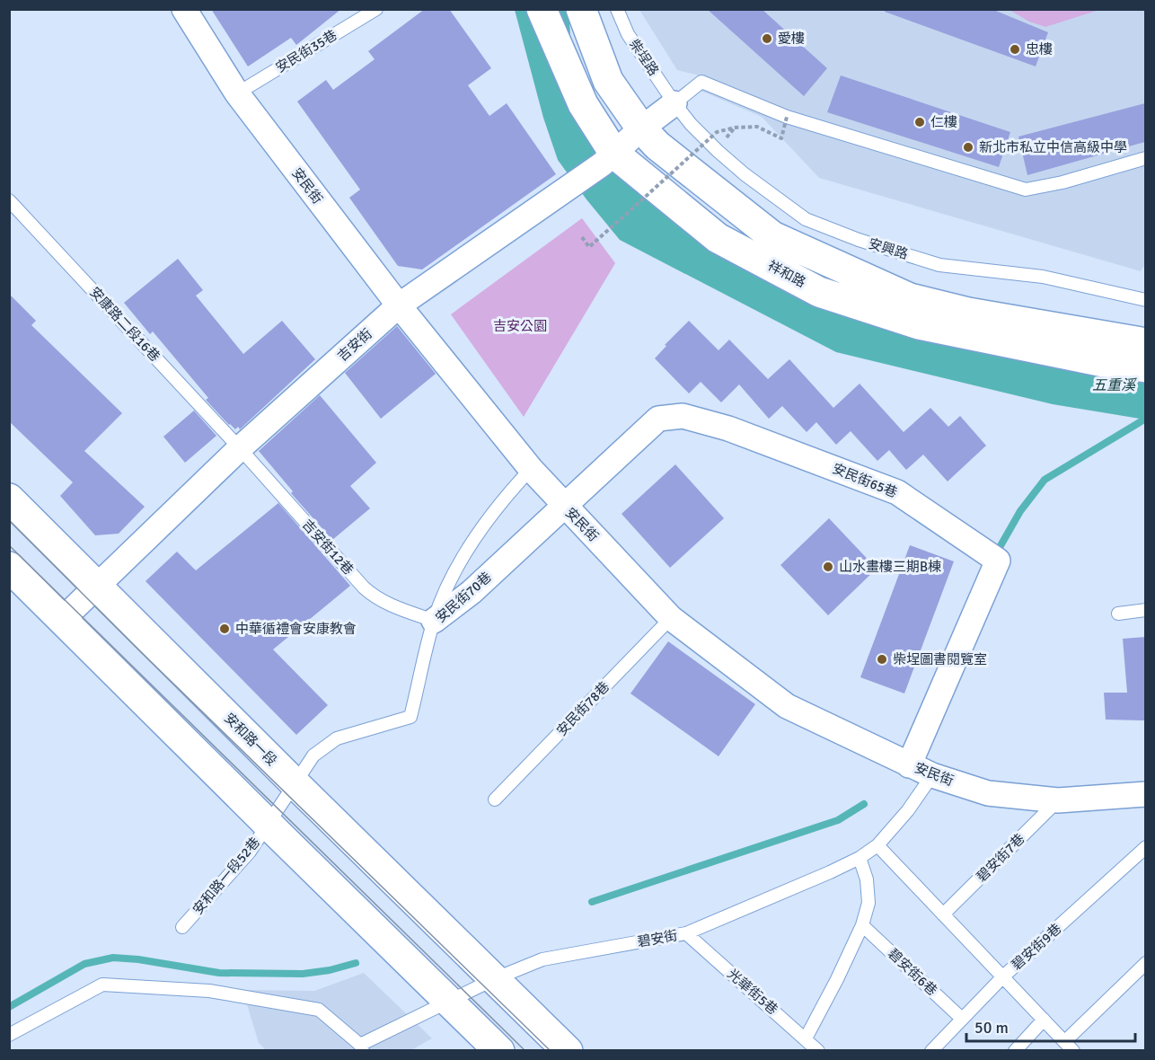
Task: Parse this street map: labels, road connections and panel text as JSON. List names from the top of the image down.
{
  "streets": {
    "main road": ["祥和路", "安和路一段"],
    "street": [
      "安民街",
      "吉安街",
      "安民街65巷",
      "安民街70巷"
    ],
    "lane": [
      "安民街35巷",
      "柴埕路",
      "安興路",
      "安康路二段16巷",
      "吉安街12巷",
      "安民街78巷",
      "碧安街7巷",
      "安和路一段52巷",
      "碧安街",
      "碧安街9巷",
      "碧安街6巷",
      "光華街5巷"
    ]
  },
  "crossings": [
    ["安民街35巷", "安民街"],
    ["柴埕路", "安興路"],
    ["柴埕路", "吉安街"],
    ["安民街", "吉安街"],
    ["安民街", "安民街65巷"],
    ["安民街", "安民街70巷"],
    ["安民街", "安民街78巷"],
    ["安民街", "碧安街7巷"],
    ["安民街", "碧安街"],
    ["安興路", "吉安街"],
    ["祥和路", "吉安街"],
    ["安康路二段16巷", "吉安街"],
    ["安康路二段16巷", "吉安街12巷"],
    ["吉安街", "吉安街12巷"],
    ["吉安街", "安和路一段"],
    ["安民街65巷", "安民街70巷"],
    ["吉安街12巷", "安民街70巷"],
    ["安民街70巷", "安和路一段"],
    ["安民街70巷", "安和路一段52巷"],
    ["安和路一段", "安和路一段52巷"],
    ["安和路一段", "碧安街"],
    ["碧安街", "光華街5巷"],
    ["碧安街9巷", "碧安街6巷"]
  ],
  "water": ["五重溪"],
  "parks": ["吉安公園"],
  "places": [
    "愛樓",
    "忠樓",
    "仁樓",
    "新北市私立中信高級中學",
    "山水畫樓三期B棟",
    "中華循禮會安康教會",
    "柴埕圖書閱覽室"
  ],
  "scale_bar": "50 m"
}
